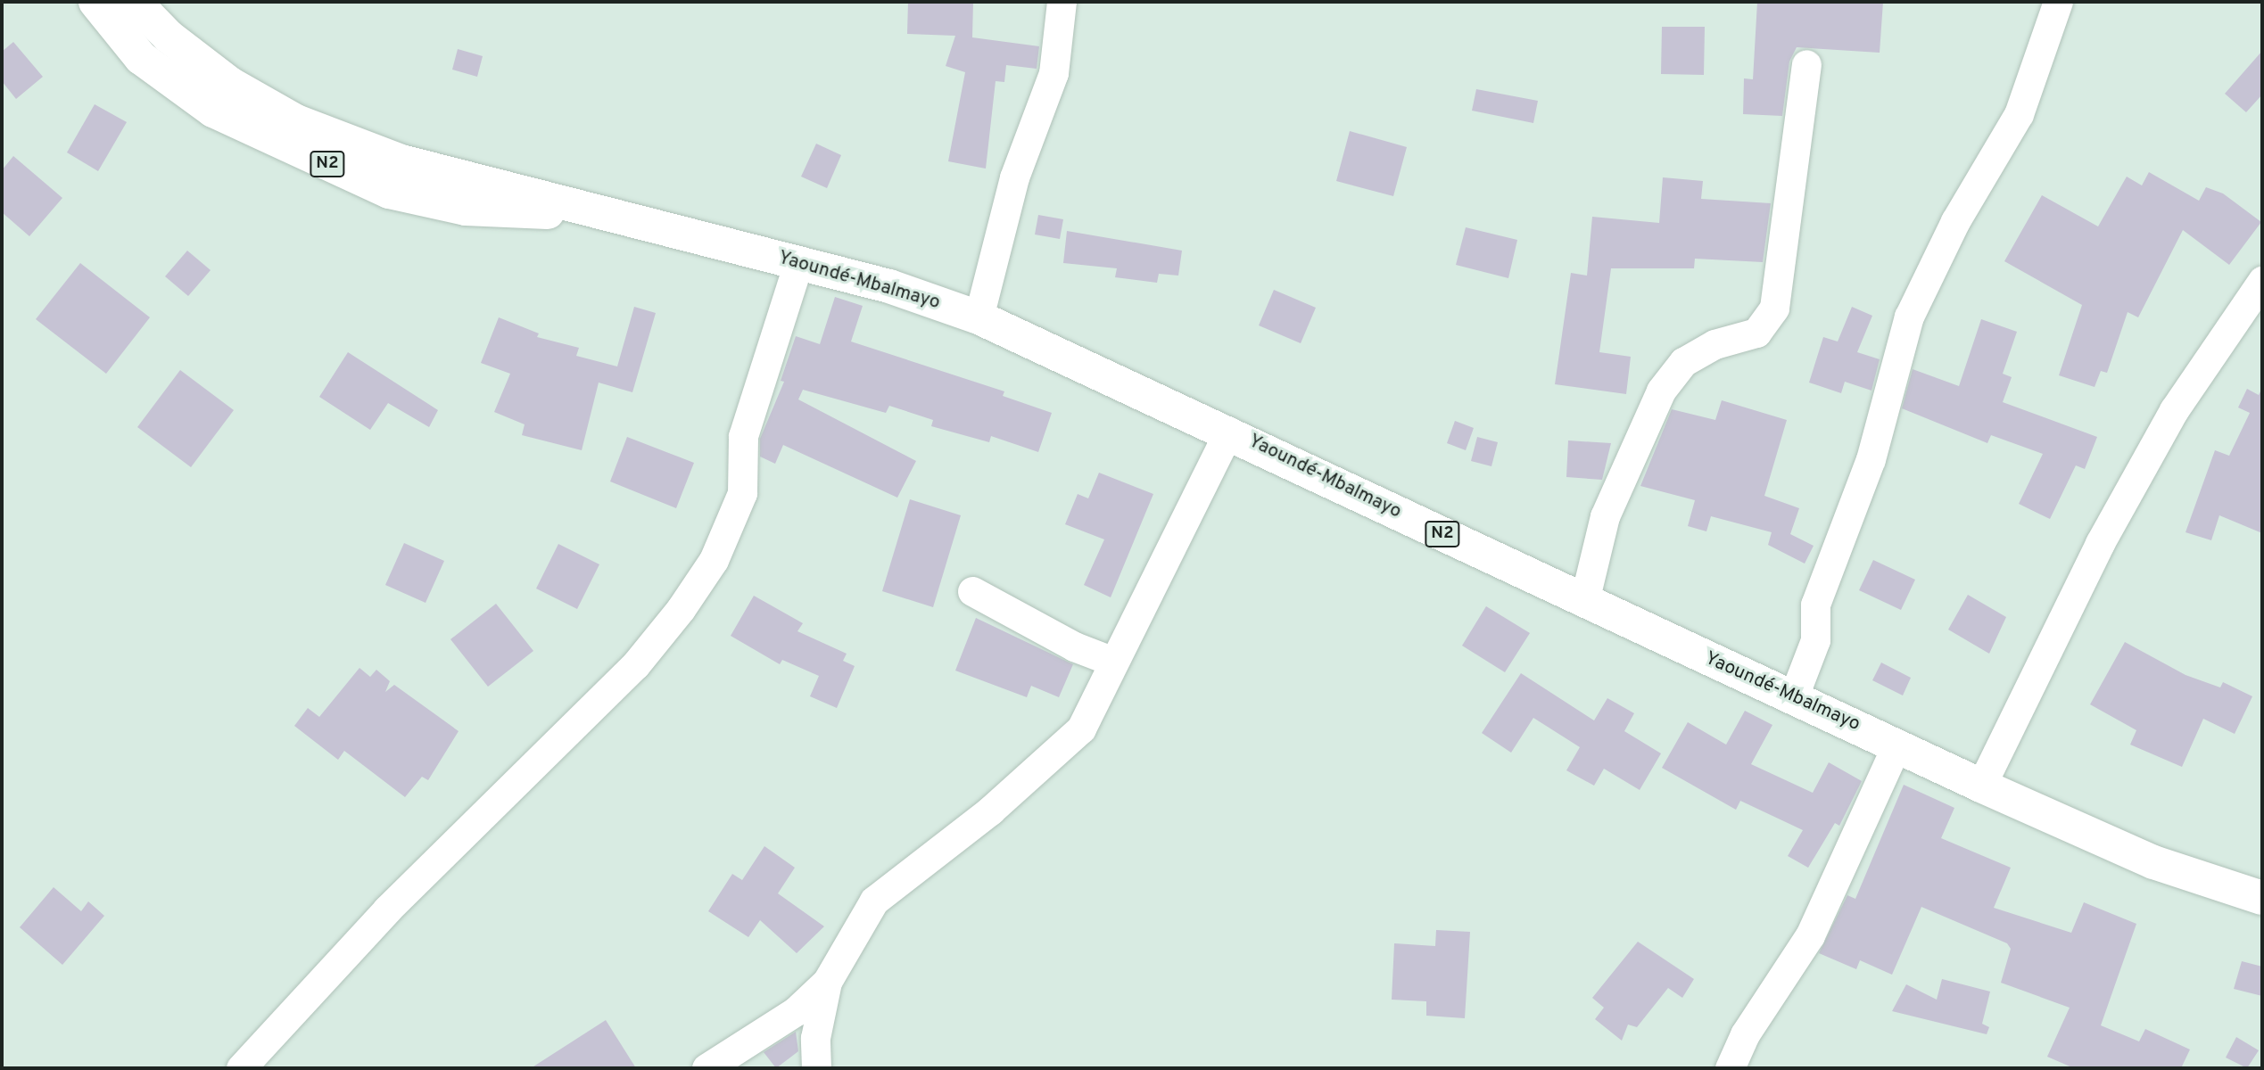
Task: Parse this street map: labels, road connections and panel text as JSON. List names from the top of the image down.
{
  "streets": {
    "highway": ["N2", "Yaoundé-Mbalmayo"]
  }
}
